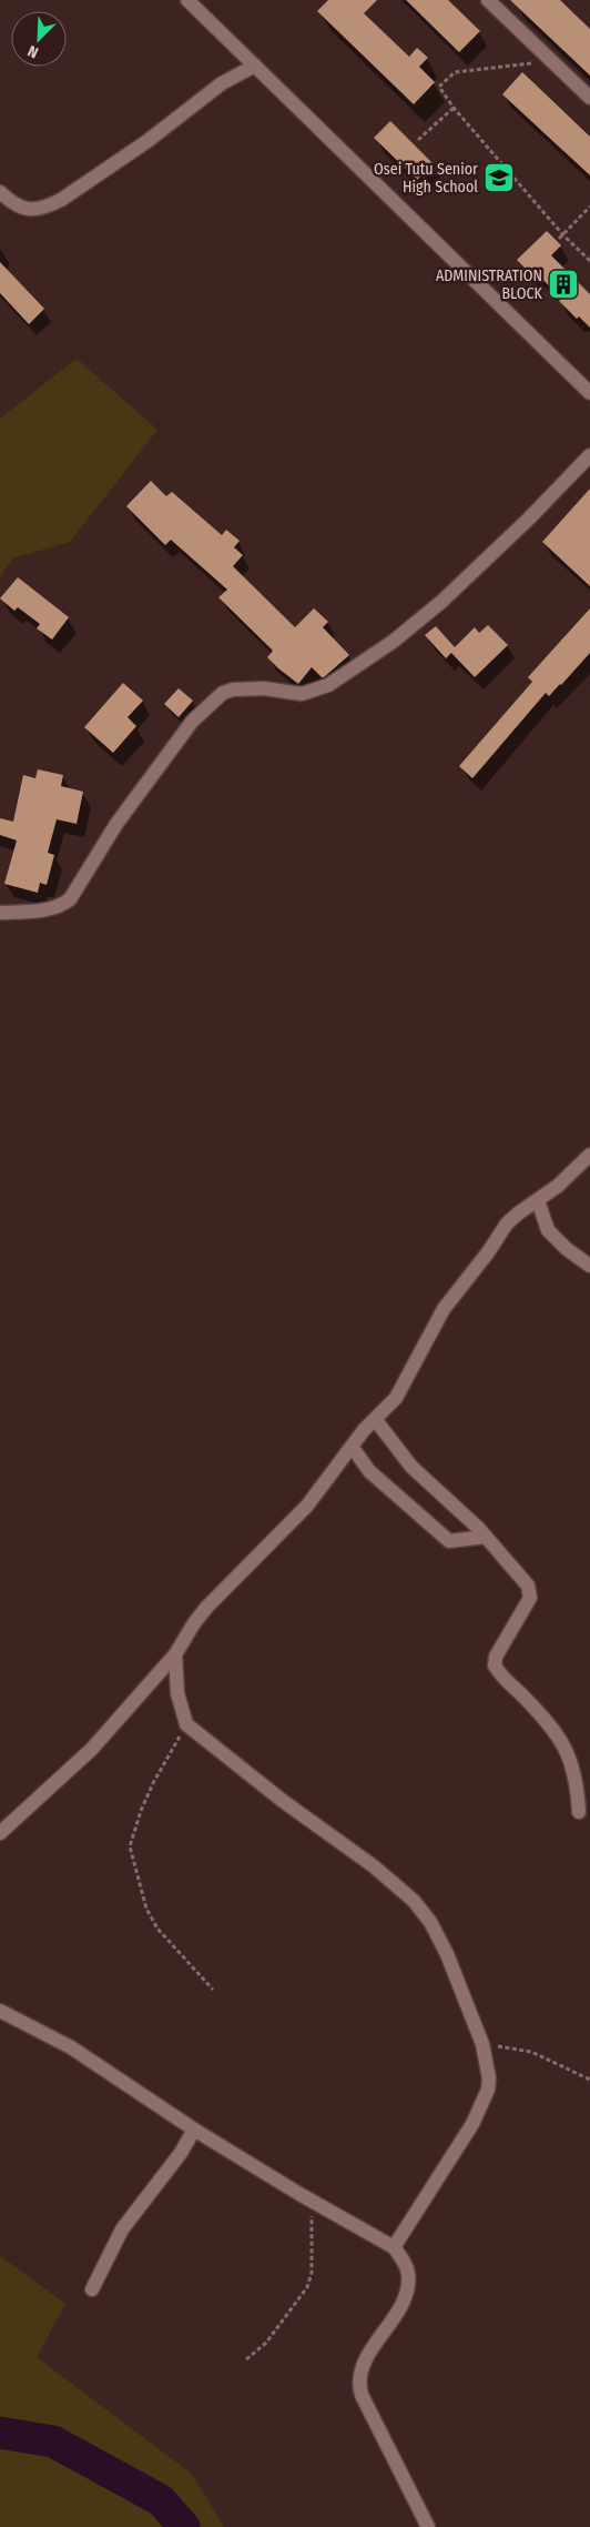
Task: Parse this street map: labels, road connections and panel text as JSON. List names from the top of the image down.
{
  "places": {
    "school or university": ["Osei Tutu Senior High School"],
    "building": ["ADMINISTRATION BLOCK"]
  },
  "north": "bottom left"
}
